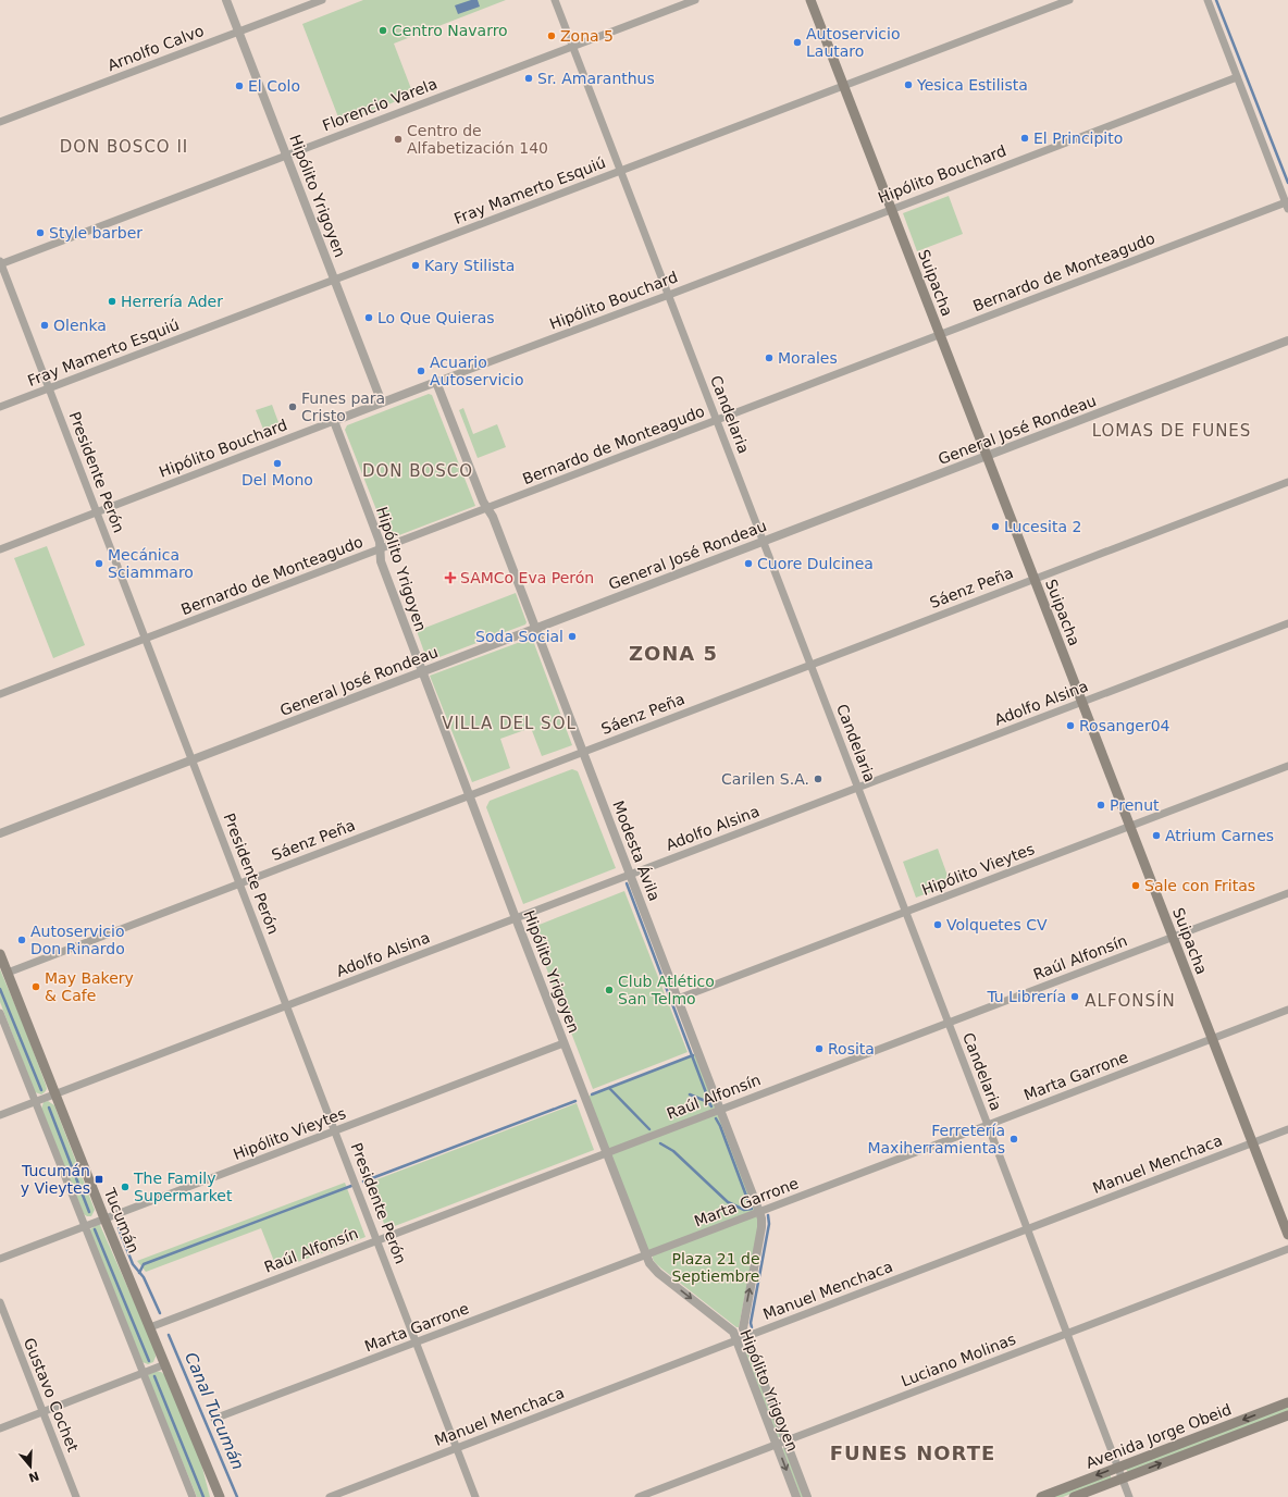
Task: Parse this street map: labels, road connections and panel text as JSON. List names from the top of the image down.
{
  "streets": {
    "main road": ["Suipacha", "Tucumán", "Avenida Jorge Obeid"],
    "street": [
      "Arnolfo Calvo",
      "Florencio Varela",
      "Hipólito Bouchard",
      "Fray Mamerto Esquiú",
      "Hipólito Yrigoyen",
      "Bernardo de Monteagudo",
      "Candelaria",
      "General José Rondeau",
      "Presidente Perón",
      "Sáenz Peña",
      "Adolfo Alsina",
      "Modesta Ávila",
      "Hipólito Vieytes",
      "Raúl Alfonsín",
      "Marta Garrone",
      "Manuel Menchaca",
      "Luciano Molinas",
      "Gustavo Cochet"
    ]
  },
  "crossings": [
    ["Arnolfo Calvo", "Hipólito Yrigoyen"],
    ["Florencio Varela", "Hipólito Yrigoyen"],
    ["Florencio Varela", "Candelaria"],
    ["Florencio Varela", "Presidente Perón"],
    ["Hipólito Bouchard", "Hipólito Yrigoyen"],
    ["Hipólito Bouchard", "Suipacha"],
    ["Hipólito Bouchard", "Candelaria"],
    ["Hipólito Bouchard", "Presidente Perón"],
    ["Hipólito Bouchard", "Modesta Ávila"],
    ["Fray Mamerto Esquiú", "Hipólito Yrigoyen"],
    ["Fray Mamerto Esquiú", "Suipacha"],
    ["Fray Mamerto Esquiú", "Candelaria"],
    ["Fray Mamerto Esquiú", "Presidente Perón"],
    ["Hipólito Yrigoyen", "Bernardo de Monteagudo"],
    ["Hipólito Yrigoyen", "General José Rondeau"],
    ["Hipólito Yrigoyen", "Sáenz Peña"],
    ["Hipólito Yrigoyen", "Adolfo Alsina"],
    ["Hipólito Yrigoyen", "Modesta Ávila"],
    ["Hipólito Yrigoyen", "Hipólito Vieytes"],
    ["Hipólito Yrigoyen", "Raúl Alfonsín"],
    ["Hipólito Yrigoyen", "Marta Garrone"],
    ["Hipólito Yrigoyen", "Manuel Menchaca"],
    ["Hipólito Yrigoyen", "Luciano Molinas"],
    ["Bernardo de Monteagudo", "Suipacha"],
    ["Bernardo de Monteagudo", "Candelaria"],
    ["Bernardo de Monteagudo", "Presidente Perón"],
    ["Bernardo de Monteagudo", "Modesta Ávila"],
    ["Suipacha", "General José Rondeau"],
    ["Suipacha", "Sáenz Peña"],
    ["Suipacha", "Adolfo Alsina"],
    ["Suipacha", "Hipólito Vieytes"],
    ["Suipacha", "Raúl Alfonsín"],
    ["Suipacha", "Marta Garrone"],
    ["Suipacha", "Manuel Menchaca"],
    ["Candelaria", "General José Rondeau"],
    ["Candelaria", "Sáenz Peña"],
    ["Candelaria", "Adolfo Alsina"],
    ["Candelaria", "Hipólito Vieytes"],
    ["Candelaria", "Raúl Alfonsín"],
    ["Candelaria", "Marta Garrone"],
    ["Candelaria", "Manuel Menchaca"],
    ["Candelaria", "Luciano Molinas"],
    ["Candelaria", "Avenida Jorge Obeid"],
    ["General José Rondeau", "Presidente Perón"],
    ["General José Rondeau", "Modesta Ávila"],
    ["Presidente Perón", "Sáenz Peña"],
    ["Presidente Perón", "Adolfo Alsina"],
    ["Presidente Perón", "Hipólito Vieytes"],
    ["Presidente Perón", "Raúl Alfonsín"],
    ["Presidente Perón", "Marta Garrone"],
    ["Presidente Perón", "Manuel Menchaca"],
    ["Sáenz Peña", "Modesta Ávila"],
    ["Sáenz Peña", "Tucumán"],
    ["Adolfo Alsina", "Modesta Ávila"],
    ["Adolfo Alsina", "Tucumán"],
    ["Modesta Ávila", "Hipólito Vieytes"],
    ["Modesta Ávila", "Raúl Alfonsín"],
    ["Modesta Ávila", "Marta Garrone"],
    ["Modesta Ávila", "Manuel Menchaca"],
    ["Hipólito Vieytes", "Tucumán"],
    ["Raúl Alfonsín", "Tucumán"]
  ],
  "districts": [
    "DON BOSCO II",
    "LOMAS DE FUNES",
    "DON BOSCO",
    "ZONA 5",
    "VILLA DEL SOL",
    "ALFONSÍN",
    "FUNES NORTE"
  ],
  "water": ["Canal Tucumán"],
  "parks": ["Plaza 21 de Septiembre"],
  "places": {
    "other": [
      "Centro Navarro",
      "Zona 5",
      "Autoservicio Lautaro",
      "Sr. Amaranthus",
      "Yesica Estilista",
      "El Colo",
      "El Principito",
      "Centro de Alfabetización 140",
      "Style barber",
      "Kary Stilista",
      "Herrería Ader",
      "Lo Que Quieras",
      "Olenka",
      "Morales",
      "Acuario Autoservicio",
      "Funes para Cristo",
      "Del Mono",
      "Lucesita 2",
      "Mecánica Sciammaro",
      "Cuore Dulcinea",
      "Soda Social",
      "Rosanger04",
      "Carilen S.A.",
      "Prenut",
      "Atrium Carnes",
      "Sale con Fritas",
      "Volquetes CV",
      "Autoservicio Don Rinardo",
      "May Bakery & Cafe",
      "Club Atlético San Telmo",
      "Tu Librería",
      "Rosita",
      "Ferretería Maxiherramientas",
      "The Family Supermarket"
    ],
    "health": ["SAMCo Eva Perón"],
    "transit": ["Tucumán y Vieytes"]
  },
  "north": "bottom"
}
